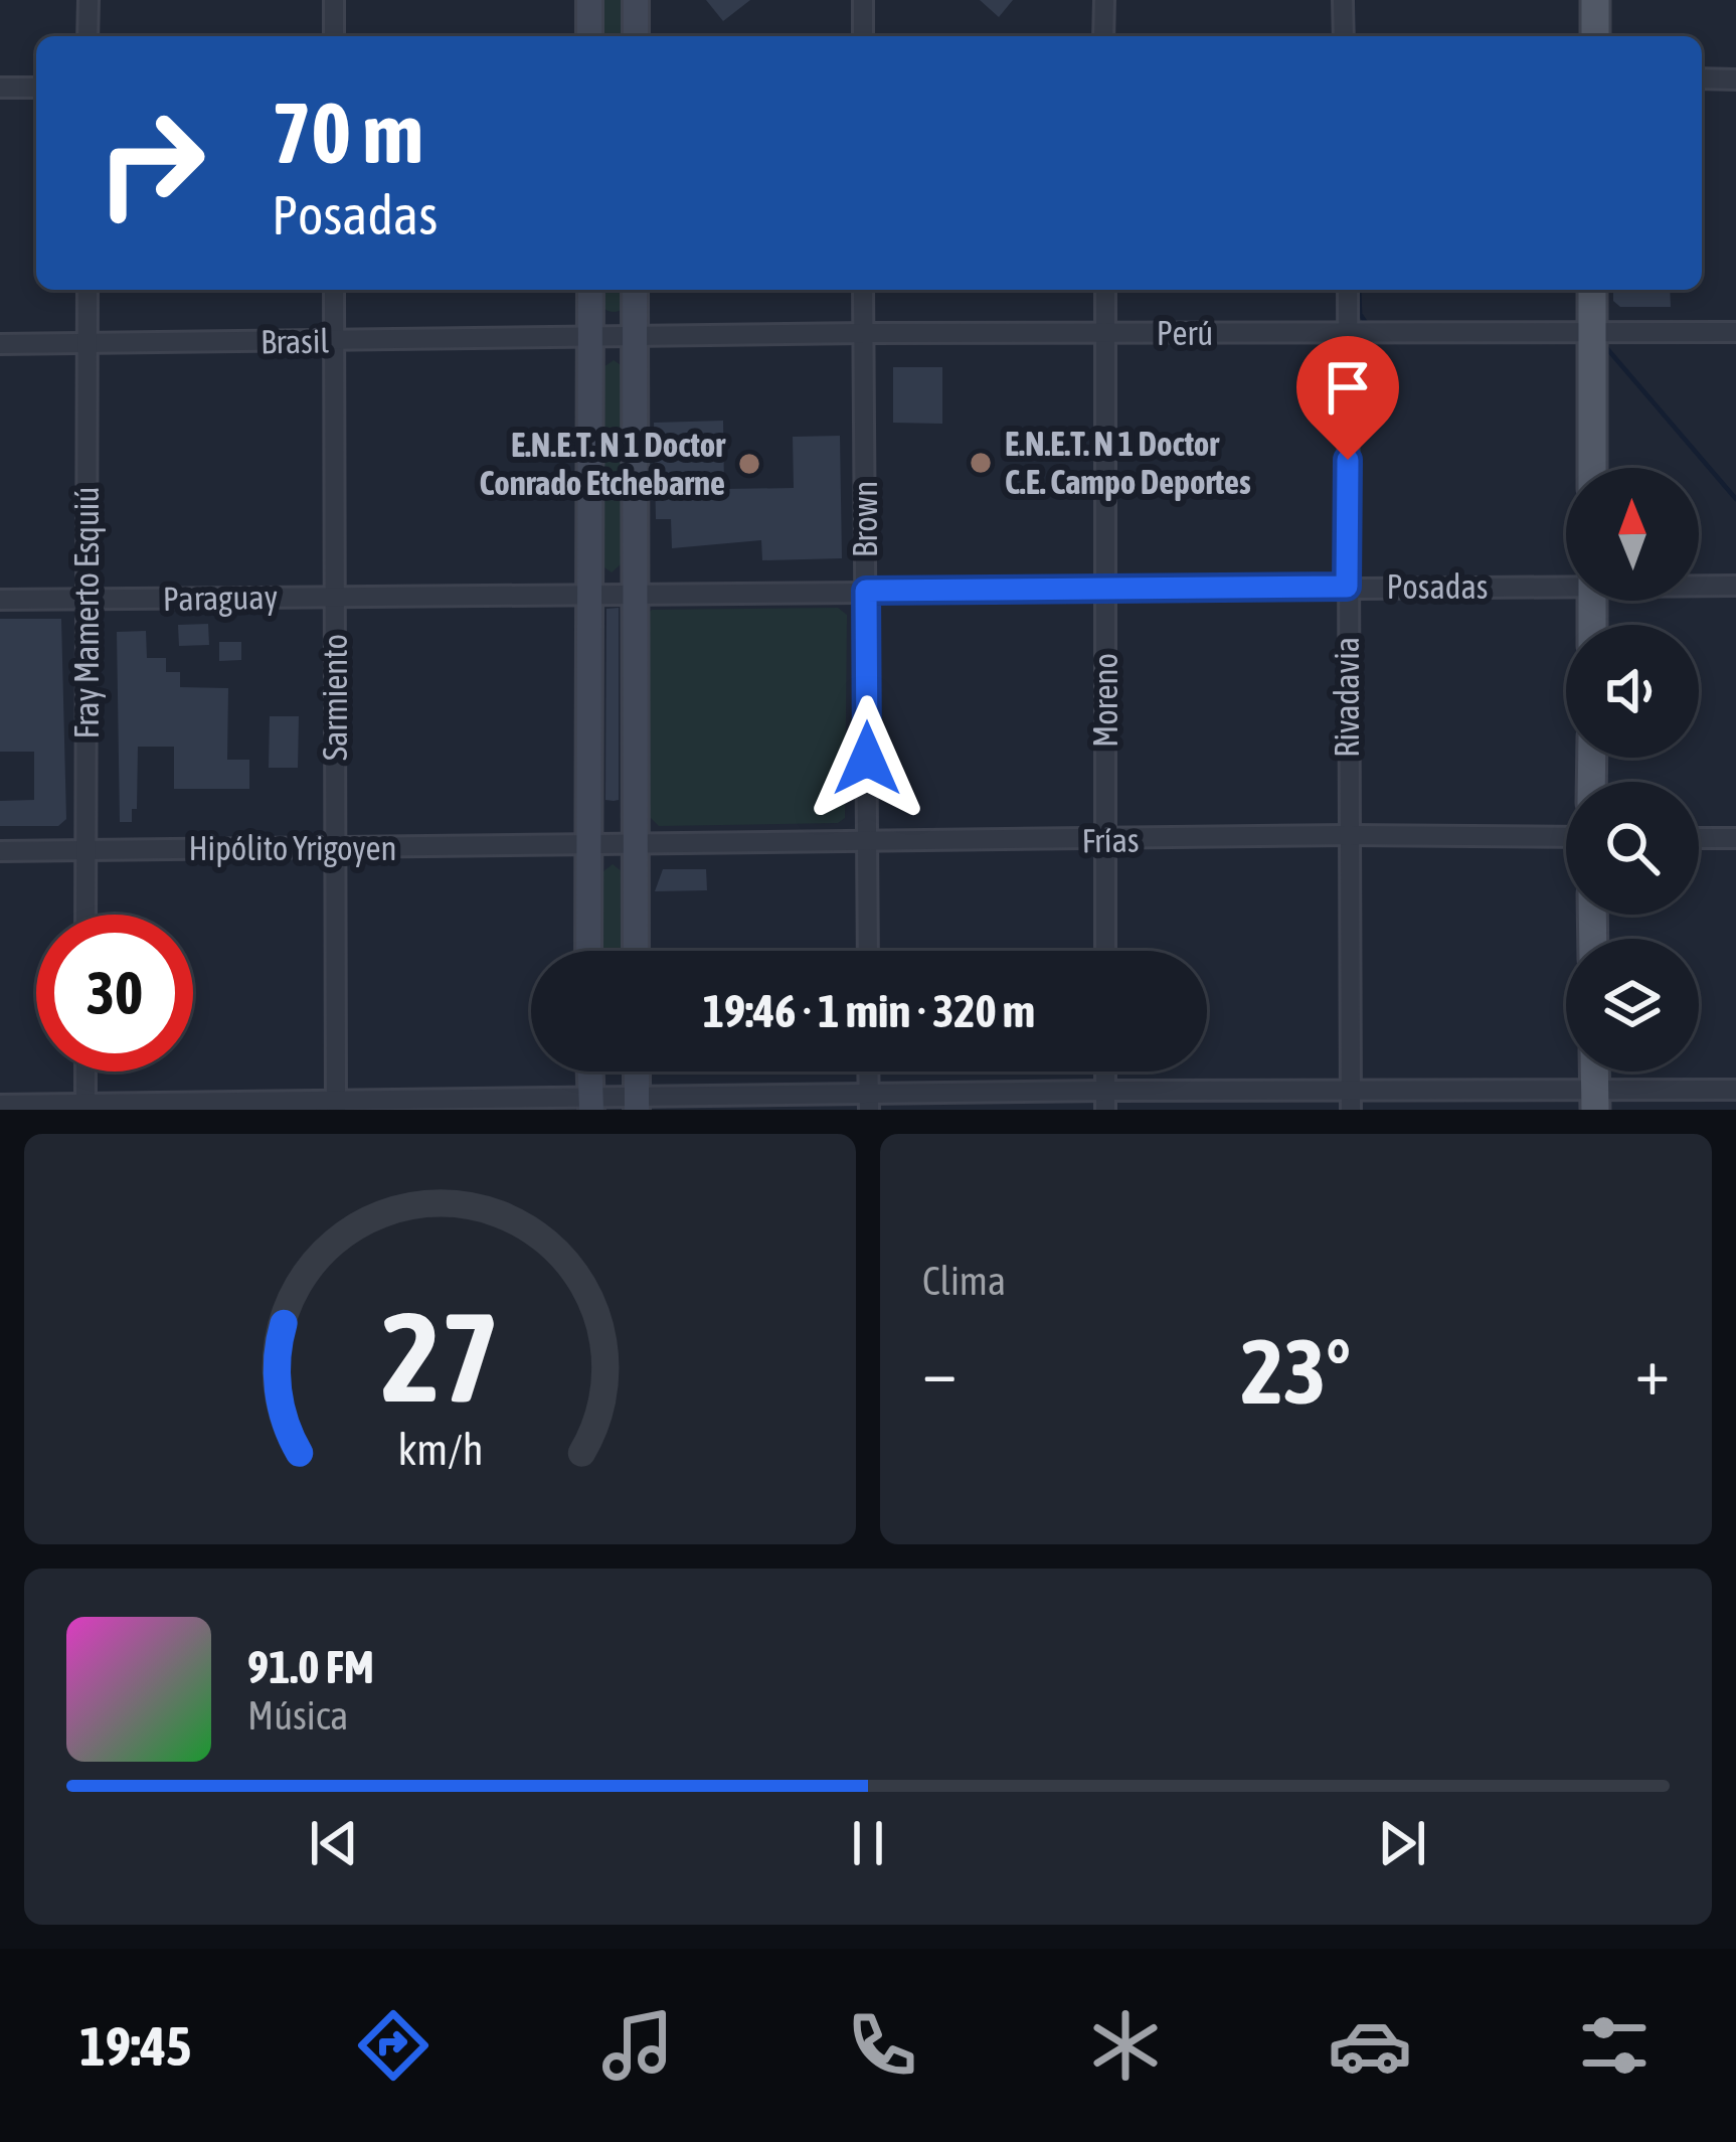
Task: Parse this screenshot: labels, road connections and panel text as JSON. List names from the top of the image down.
{
  "streets": {
    "street": [
      "Perú",
      "Brasil",
      "Brown",
      "Posadas",
      "Paraguay",
      "Fray Mamerto Esquiú",
      "Sarmiento",
      "Rivadavia",
      "Moreno",
      "Frías",
      "Hipólito Yrigoyen"
    ]
  },
  "crossings": [
    ["Perú", "Brasil"],
    ["Perú", "Brown"],
    ["Perú", "Rivadavia"],
    ["Perú", "Moreno"],
    ["Brasil", "Fray Mamerto Esquiú"],
    ["Brasil", "Sarmiento"],
    ["Brown", "Posadas"],
    ["Brown", "Frías"],
    ["Posadas", "Paraguay"],
    ["Posadas", "Rivadavia"],
    ["Posadas", "Moreno"],
    ["Paraguay", "Fray Mamerto Esquiú"],
    ["Paraguay", "Sarmiento"],
    ["Fray Mamerto Esquiú", "Hipólito Yrigoyen"],
    ["Sarmiento", "Hipólito Yrigoyen"],
    ["Rivadavia", "Frías"],
    ["Moreno", "Frías"],
    ["Frías", "Hipólito Yrigoyen"]
  ],
  "places": ["E.N.E.T. N 1 Doctor C.E. Campo Deportes", "E.N.E.T. N 1 Doctor Conrado Etchebarne"],
  "north": "top",
  "page": {
    "turn": ["70 m", "Posadas"],
    "limit": "30",
    "trip": "19:46 · 1 min · 320 m",
    "tile": "Clima",
    "heat": ["−", "23°", "+"],
    "song": ["91.0 FM", "Música"],
    "tabs": "19:45",
    "gauge": ["27", "km/h"]
  }
}
